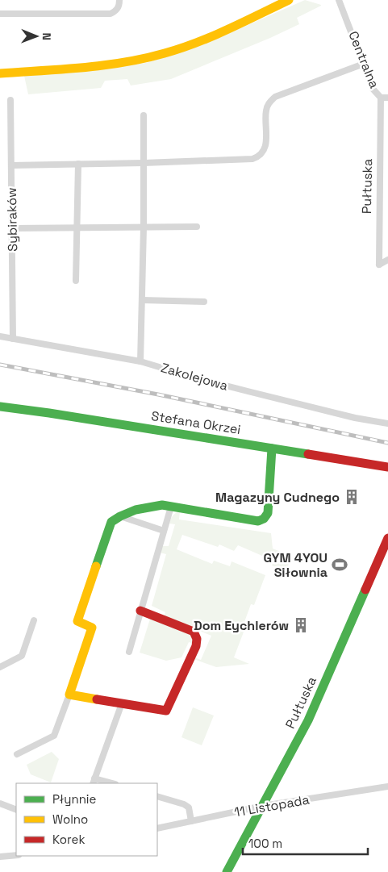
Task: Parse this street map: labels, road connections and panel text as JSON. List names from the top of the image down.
{
  "streets": {
    "street": [
      "Centralna",
      "Pułtuska",
      "Sybiraków",
      "Zakolejowa",
      "Stefana Okrzei",
      "11 Listopada"
    ]
  },
  "crossings": [
    ["Centralna", "Pułtuska"],
    ["Pułtuska", "11 Listopada"],
    ["Sybiraków", "Zakolejowa"]
  ],
  "places": {
    "building": ["Magazyny Cudnego", "Dom Eychlerów"],
    "sports": ["GYM 4YOU Siłownia"]
  },
  "legend": ["Płynnie", "Wolno", "Korek"],
  "scale_bar": "100 m",
  "north": "right"
}
